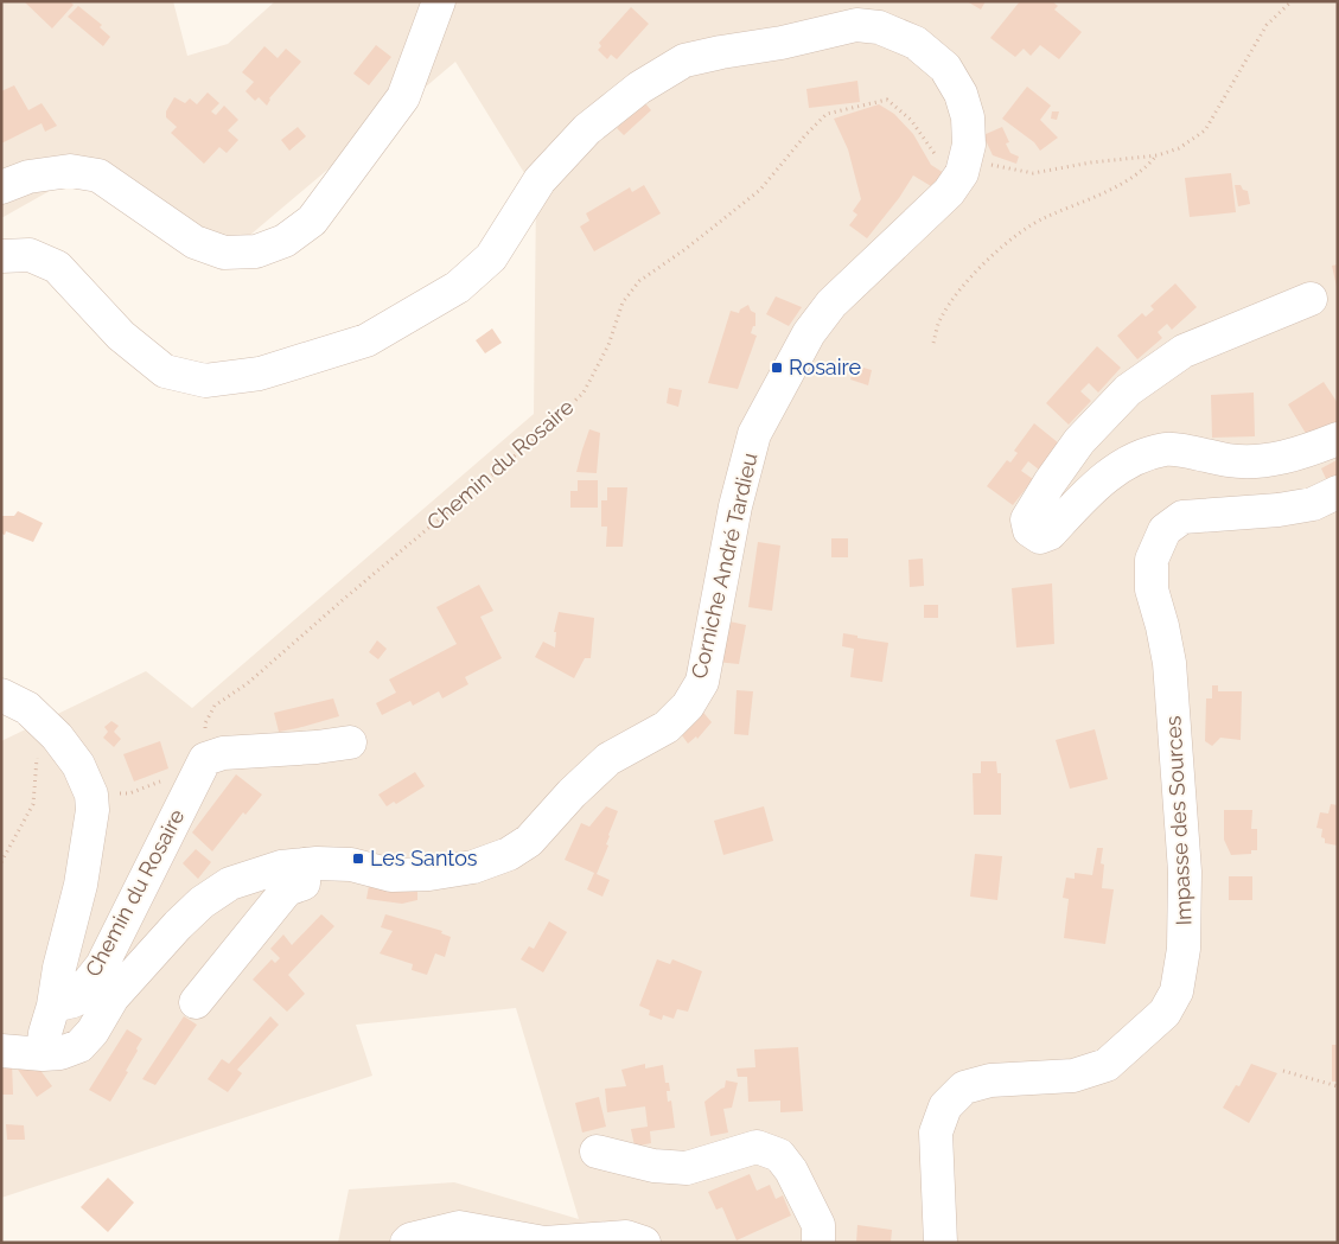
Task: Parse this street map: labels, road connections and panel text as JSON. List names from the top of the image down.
{
  "streets": {
    "street": ["Chemin du Rosaire", "Corniche André Tardieu", "Impasse des Sources"]
  },
  "crossings": [
    ["Chemin du Rosaire", "Corniche André Tardieu"]
  ],
  "places": {
    "transit": ["Rosaire", "Les Santos"]
  }
}
